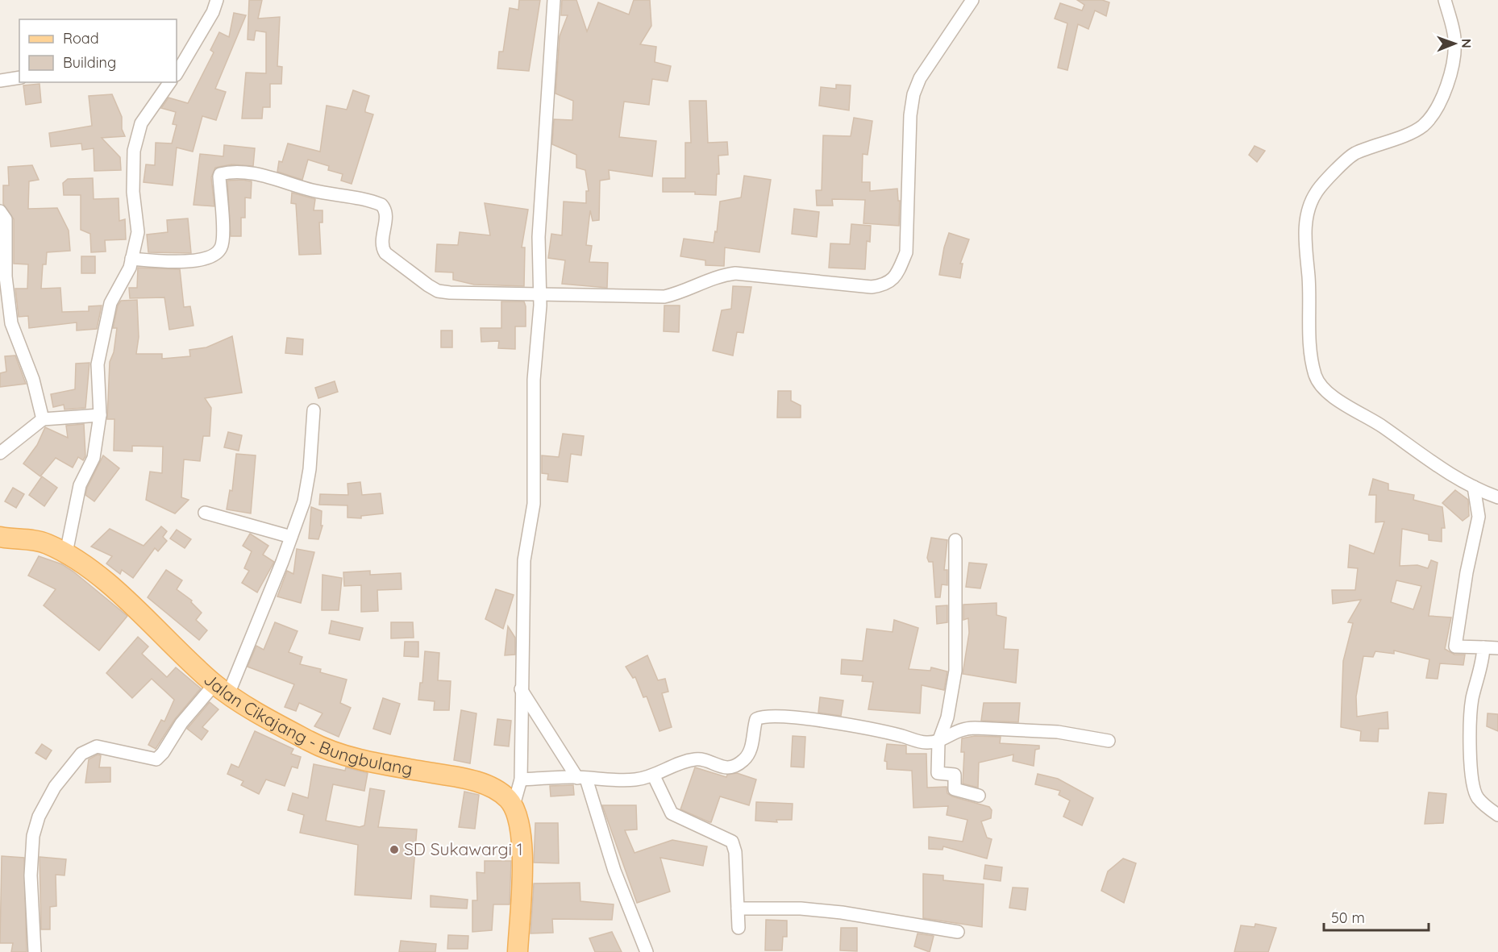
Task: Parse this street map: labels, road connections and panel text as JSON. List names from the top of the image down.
{
  "streets": {
    "main road": ["Jalan Cikajang - Bungbulang"]
  },
  "places": ["SD Sukawargi 1"],
  "legend": ["Road", "Building"],
  "scale_bar": "50 m",
  "north": "right"
}
